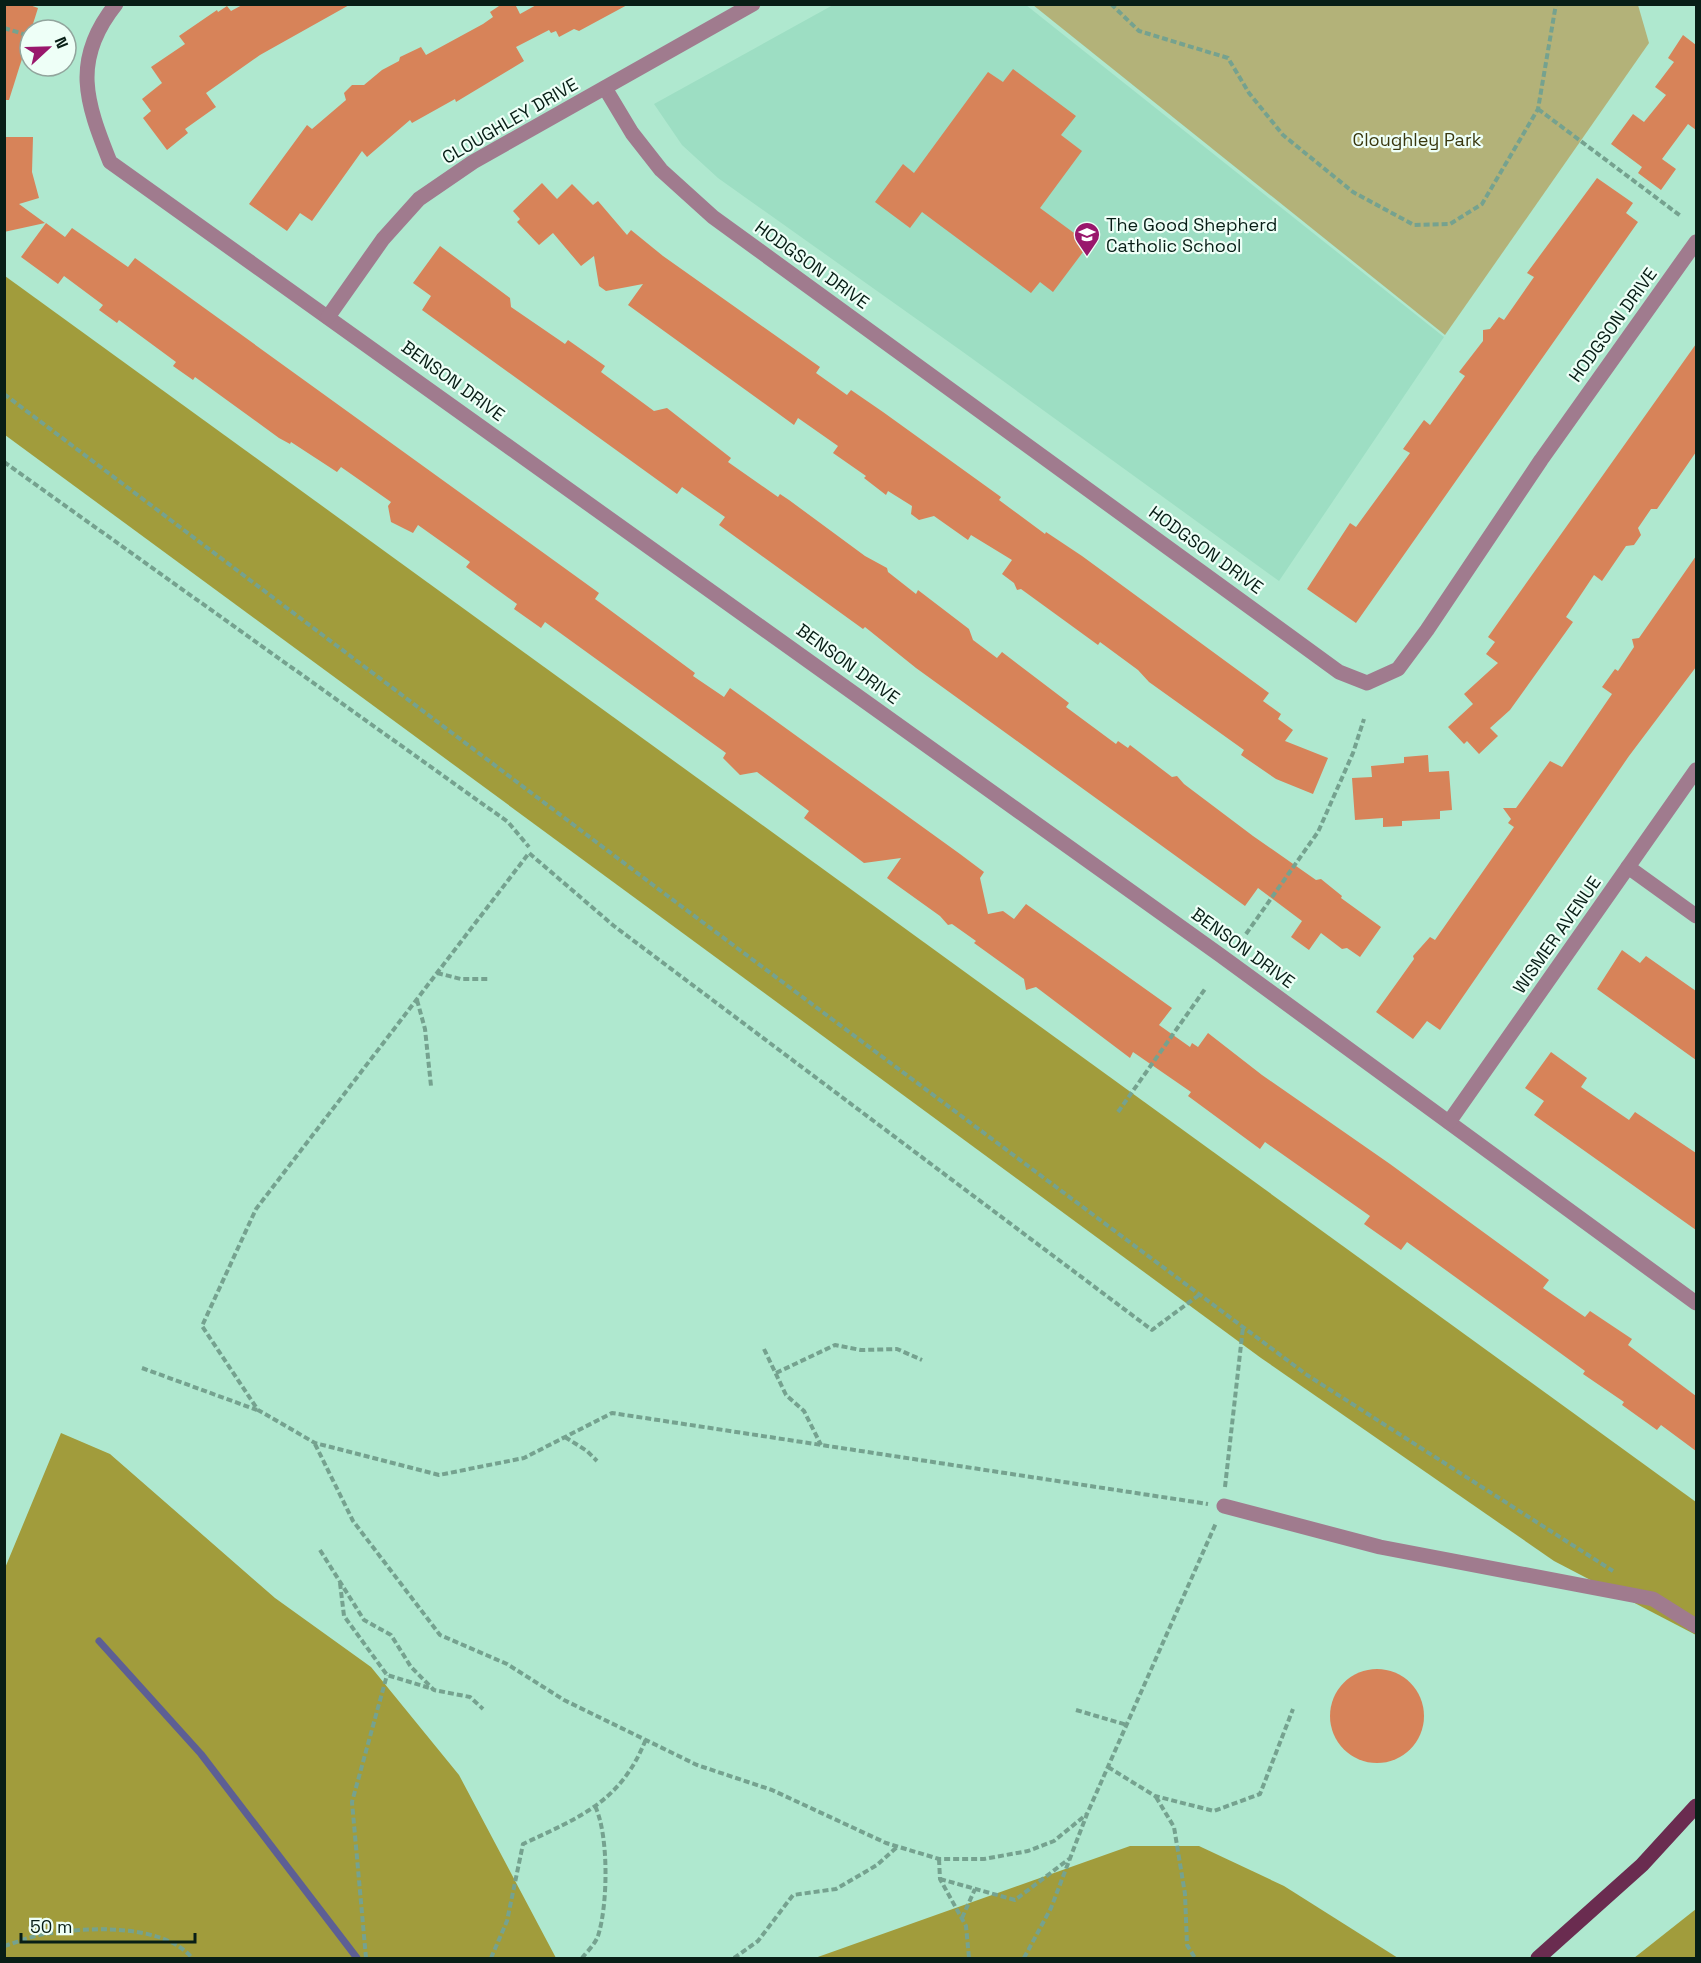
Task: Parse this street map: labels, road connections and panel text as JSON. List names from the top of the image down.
{
  "streets": {
    "street": [
      "CLOUGHLEY DRIVE",
      "HODGSON DRIVE",
      "BENSON DRIVE",
      "WISMER AVENUE"
    ]
  },
  "crossings": [
    ["CLOUGHLEY DRIVE", "HODGSON DRIVE"],
    ["CLOUGHLEY DRIVE", "BENSON DRIVE"],
    ["BENSON DRIVE", "WISMER AVENUE"]
  ],
  "parks": ["Cloughley Park"],
  "places": {
    "school or university": ["The Good Shepherd Catholic School"]
  },
  "scale_bar": "50 m",
  "north": "right"
}
